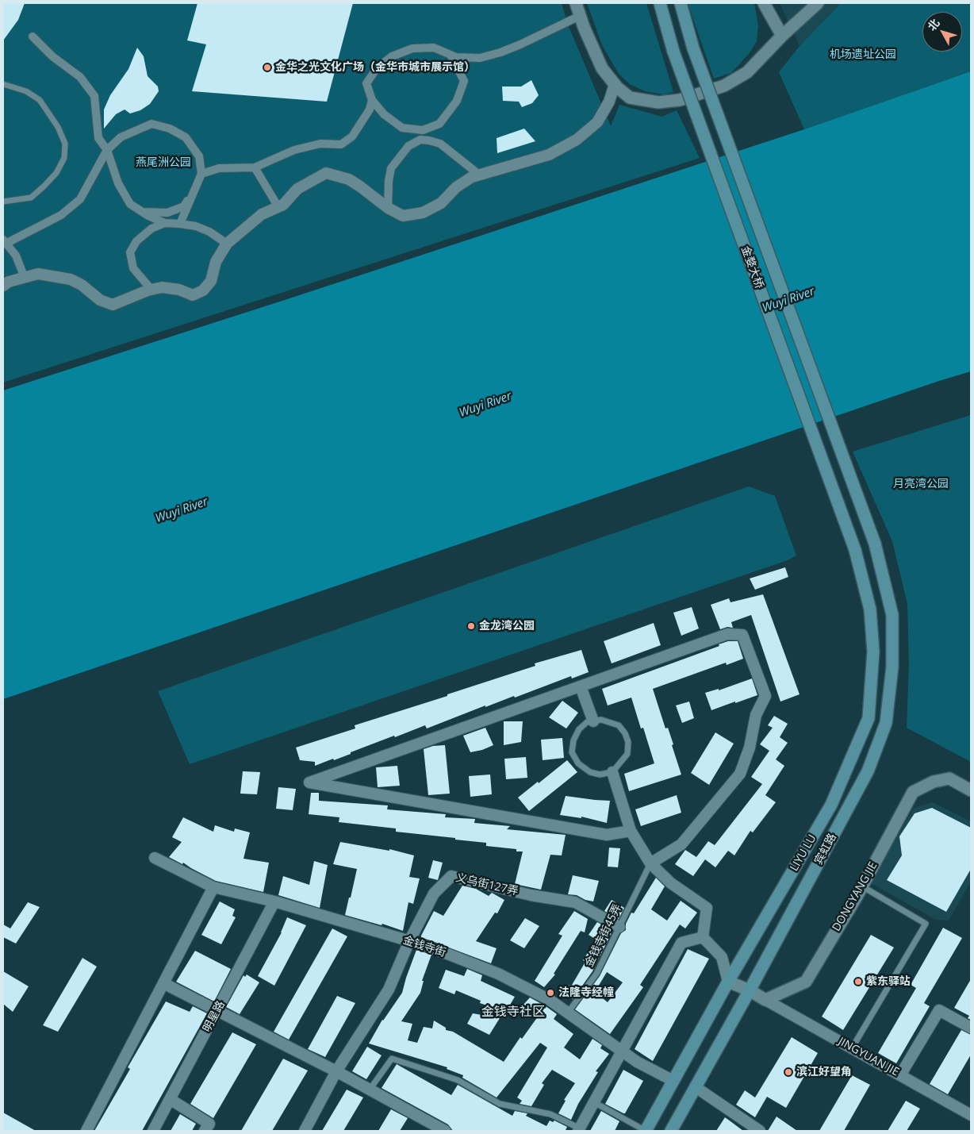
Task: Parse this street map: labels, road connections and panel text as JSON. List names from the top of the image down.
{
  "streets": {
    "main road": ["金婺大桥", "宾虹路", "LIYU LU"],
    "street": [
      "义乌街127弄",
      "DONGYANG JIE",
      "金钱寺街",
      "明星路",
      "JINGYUAN JIE"
    ],
    "lane": ["金钱寺街45弄"]
  },
  "crossings": [
    ["金婺大桥", "宾虹路"],
    ["金婺大桥", "LIYU LU"],
    ["LIYU LU", "金钱寺街"],
    ["义乌街127弄", "金钱寺街45弄"],
    ["义乌街127弄", "金钱寺街"],
    ["DONGYANG JIE", "JINGYUAN JIE"],
    ["金钱寺街45弄", "金钱寺街"],
    ["金钱寺街", "明星路"]
  ],
  "districts": ["金钱寺社区"],
  "water": ["Wuyi River"],
  "parks": ["机场遗址公园", "燕尾洲公园", "月亮湾公园"],
  "places": [
    "金华之光文化广场（金华市城市展示馆）",
    "金龙湾公园",
    "紫东驿站",
    "法隆寺经幢",
    "滨江好望角"
  ],
  "north": "top left"
}
